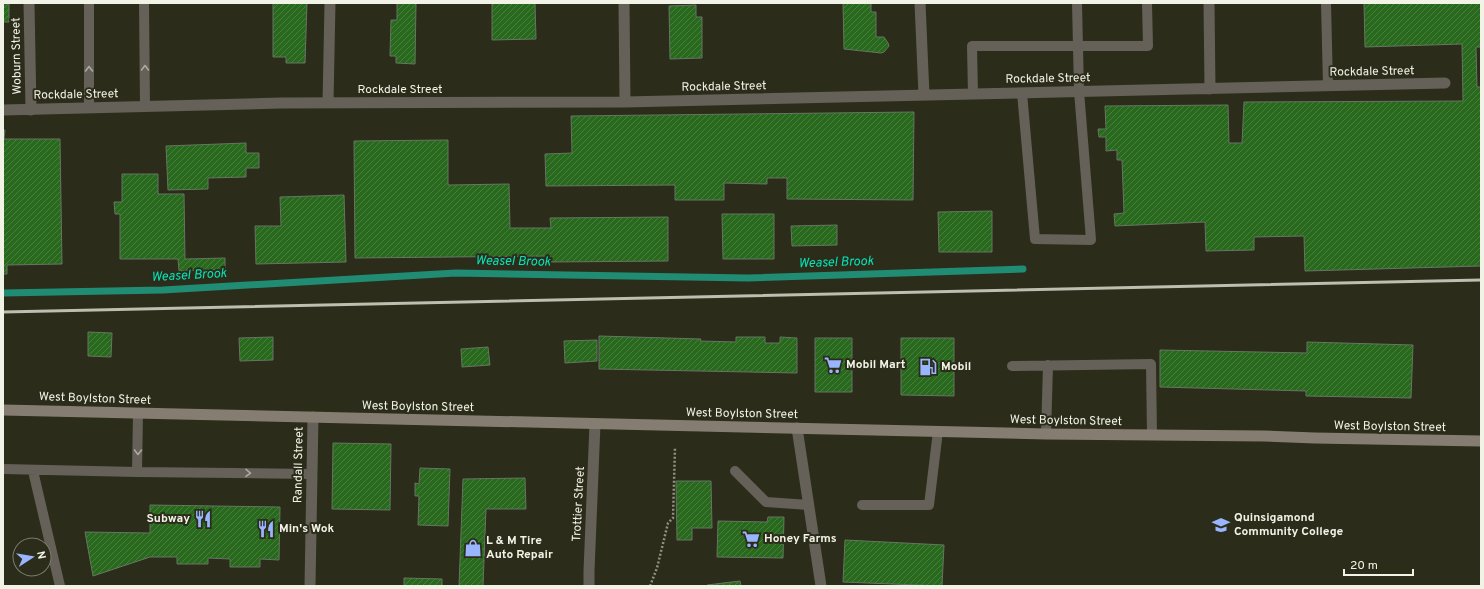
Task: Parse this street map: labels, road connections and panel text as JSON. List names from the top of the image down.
{
  "streets": {
    "main road": ["West Boylston Street"],
    "street": [
      "Woburn Street",
      "Rockdale Street",
      "Randall Street",
      "Trottier Street"
    ]
  },
  "crossings": [
    ["Woburn Street", "Rockdale Street"],
    ["West Boylston Street", "Randall Street"],
    ["West Boylston Street", "Trottier Street"]
  ],
  "water": ["Weasel Brook"],
  "places": {
    "supermarket": ["Mobil Mart", "Honey Farms"],
    "fuel station": ["Mobil"],
    "restaurant": ["Subway", "Min's Wok"],
    "school or university": ["Quinsigamond Community College"],
    "shop": ["L & M Tire Auto Repair"]
  },
  "scale_bar": "20 m",
  "north": "right"
}
